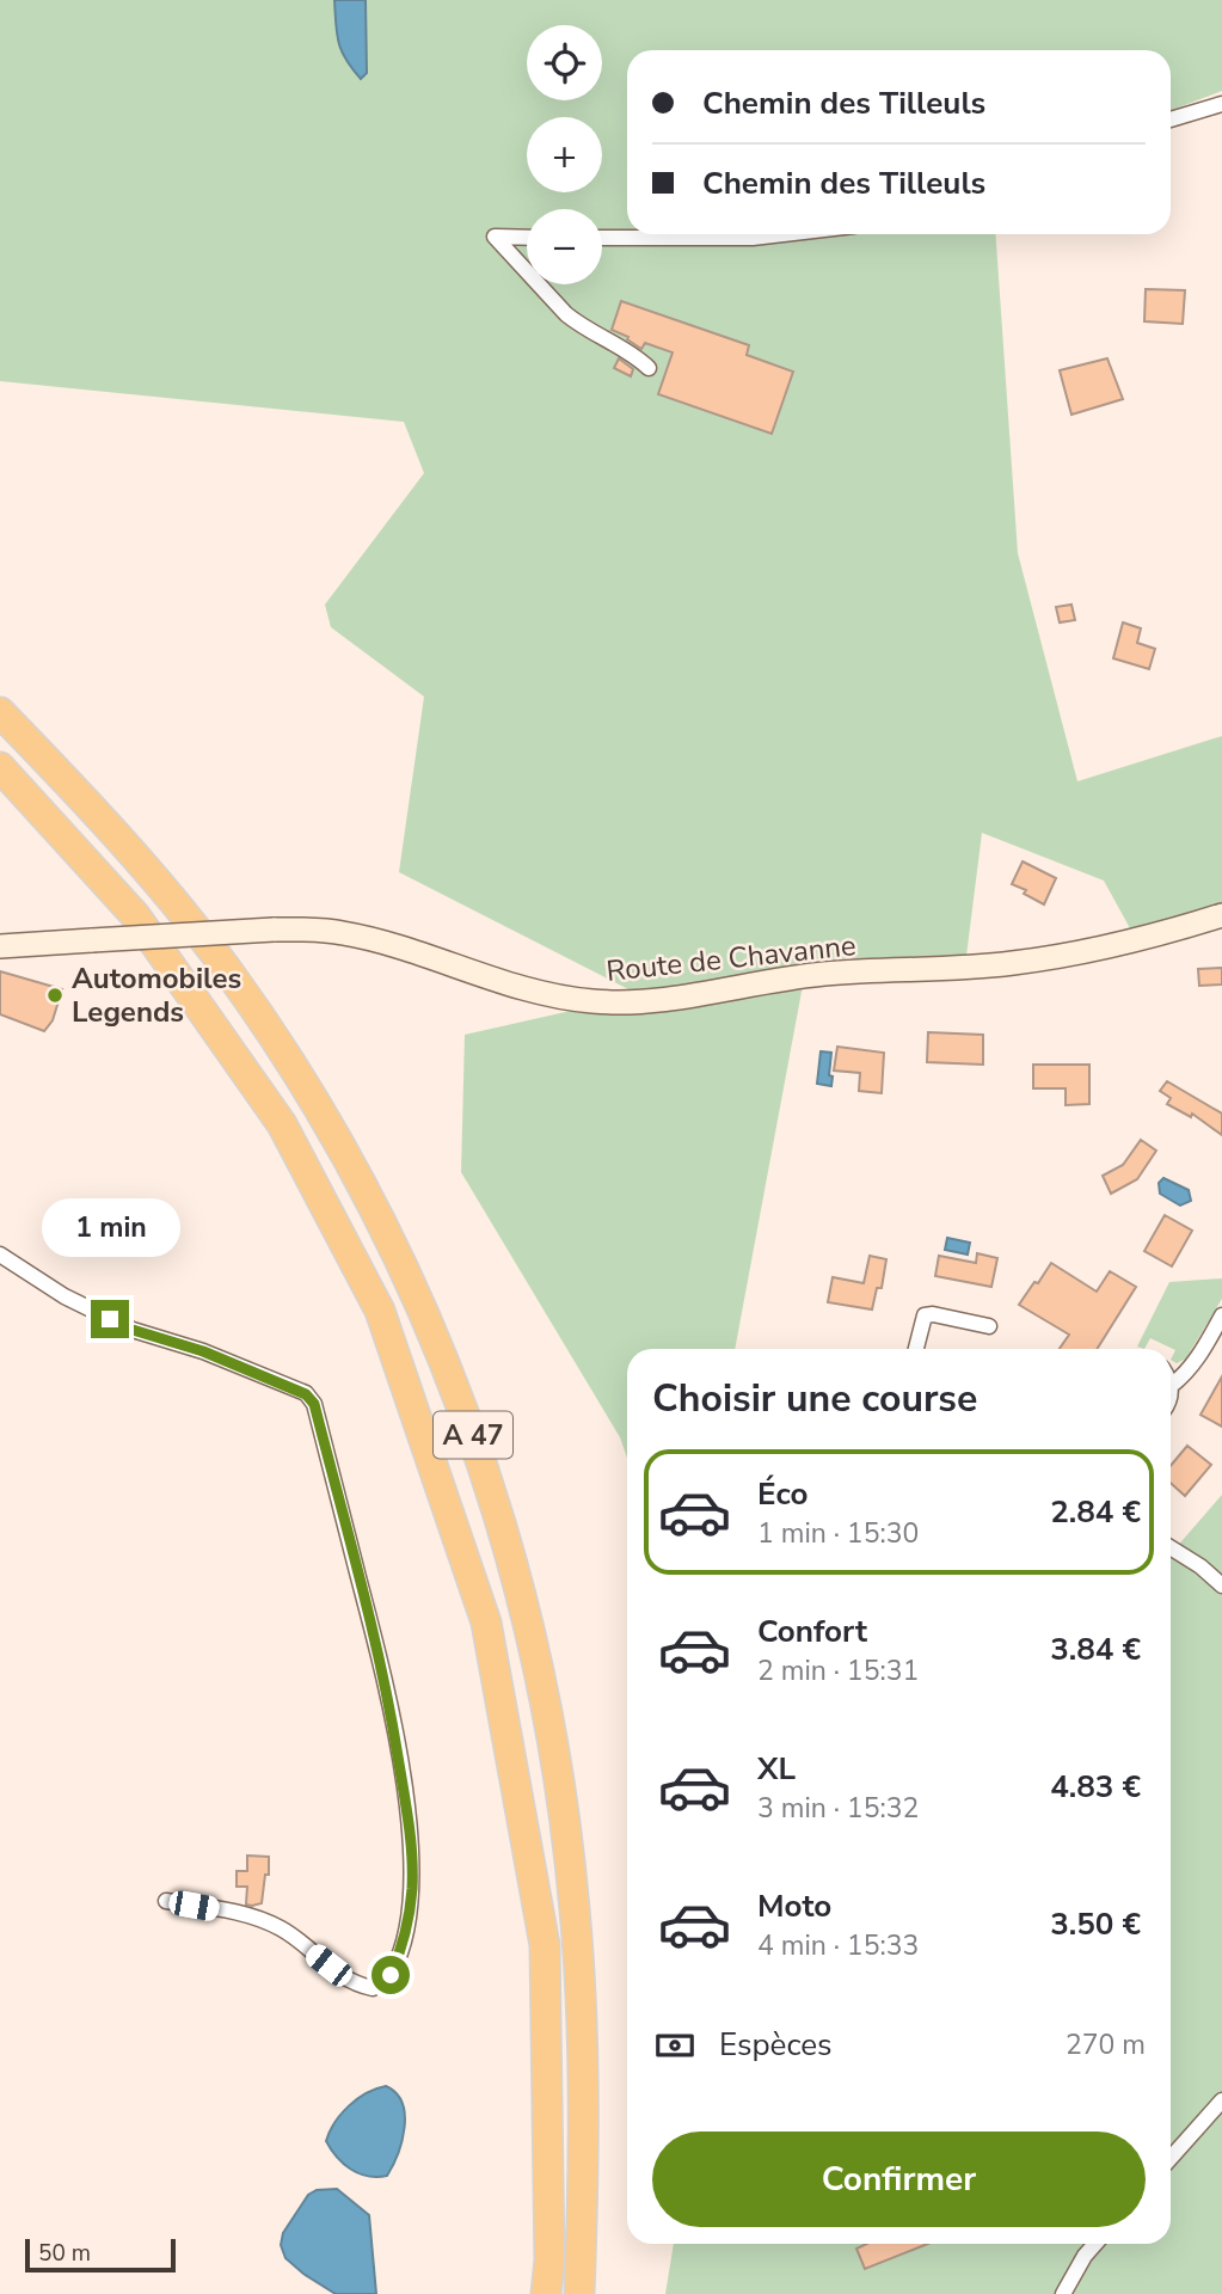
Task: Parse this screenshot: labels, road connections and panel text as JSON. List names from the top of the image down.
{
  "streets": {
    "highway": ["A 47"],
    "main road": ["Route de Chavanne"]
  },
  "places": ["Automobiles Legends"],
  "scale_bar": "50 m",
  "page": {
    "map_buttons": ["+", "−"],
    "banner": ["Chemin des Tilleuls", "Chemin des Tilleuls"],
    "bubble": "1 min",
    "heading": "Choisir une course",
    "list": [
      {
        "name": "Éco",
        "note": "1 min · 15:30",
        "value": "2.84 €"
      },
      {
        "name": "Confort",
        "note": "2 min · 15:31",
        "value": "3.84 €"
      },
      {
        "name": "XL",
        "note": "3 min · 15:32",
        "value": "4.83 €"
      },
      {
        "name": "Moto",
        "note": "4 min · 15:33",
        "value": "3.50 €"
      }
    ],
    "pay": ["Espèces", "270 m"],
    "buttons": "Confirmer",
    "scale": "50 m"
  }
}
